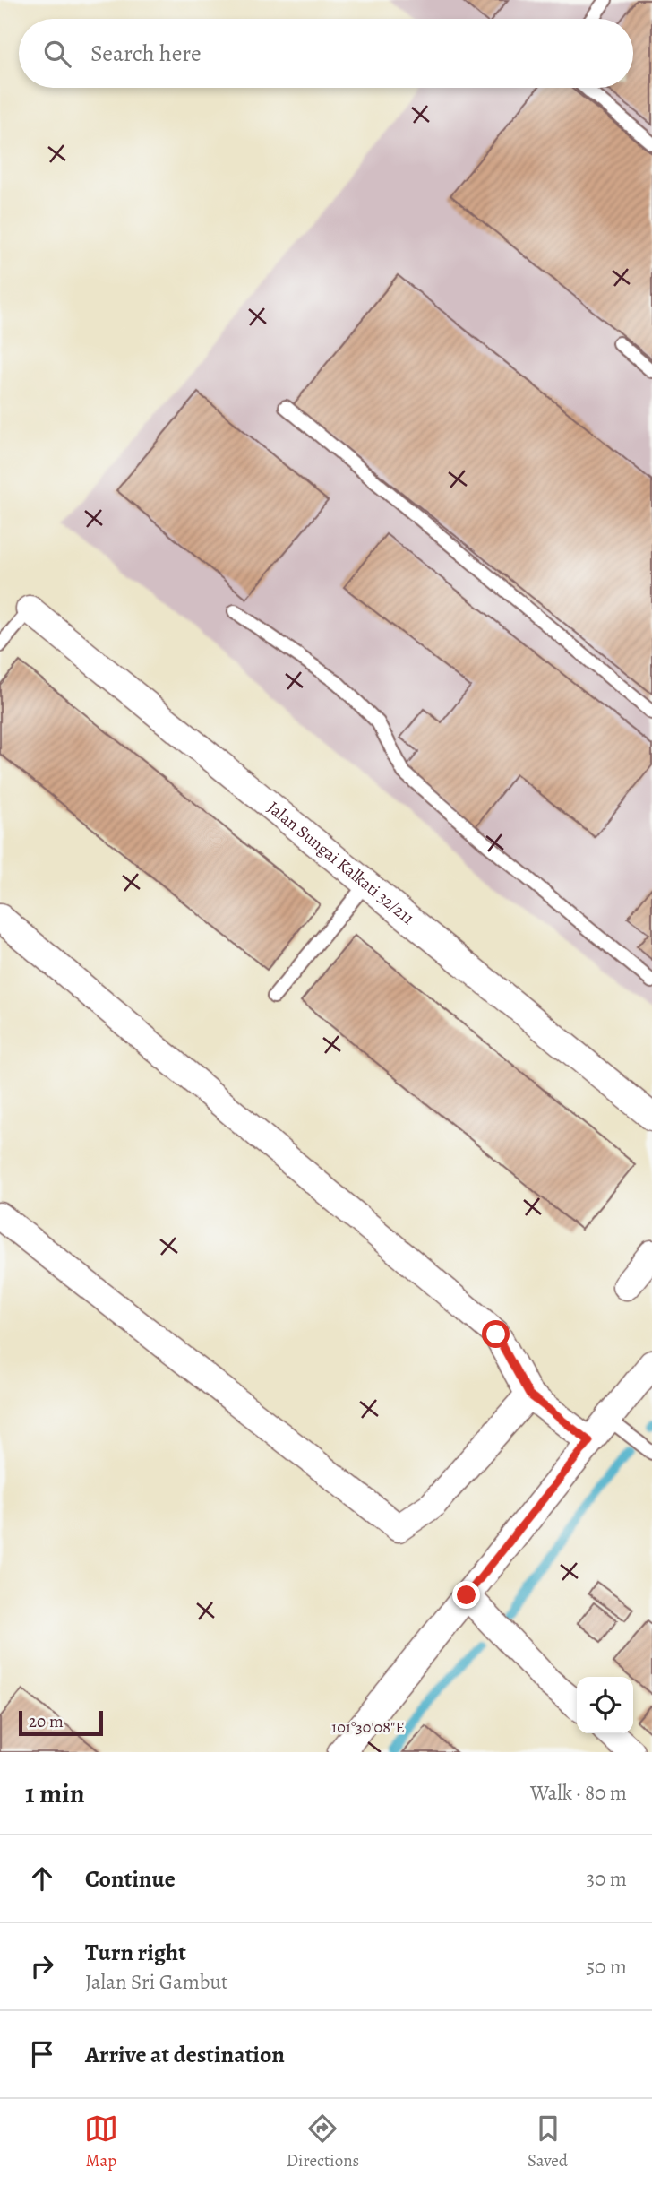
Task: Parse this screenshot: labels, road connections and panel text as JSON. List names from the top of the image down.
{
  "streets": {
    "street": ["Jalan Sungai Kalkati 32/211"]
  },
  "scale_bar": "20 m",
  "page": {
    "search": "Search here",
    "scale": "20 m",
    "heading": ["1 min", "Walk · 80 m"],
    "list": [
      ["Continue", "30 m"],
      ["Turn right", "Jalan Sri Gambut", "50 m"],
      "Arrive at destination"
    ],
    "nav": ["Map", "Directions", "Saved"]
  },
  "coordinates": ["101°30'08\"E"]
}
